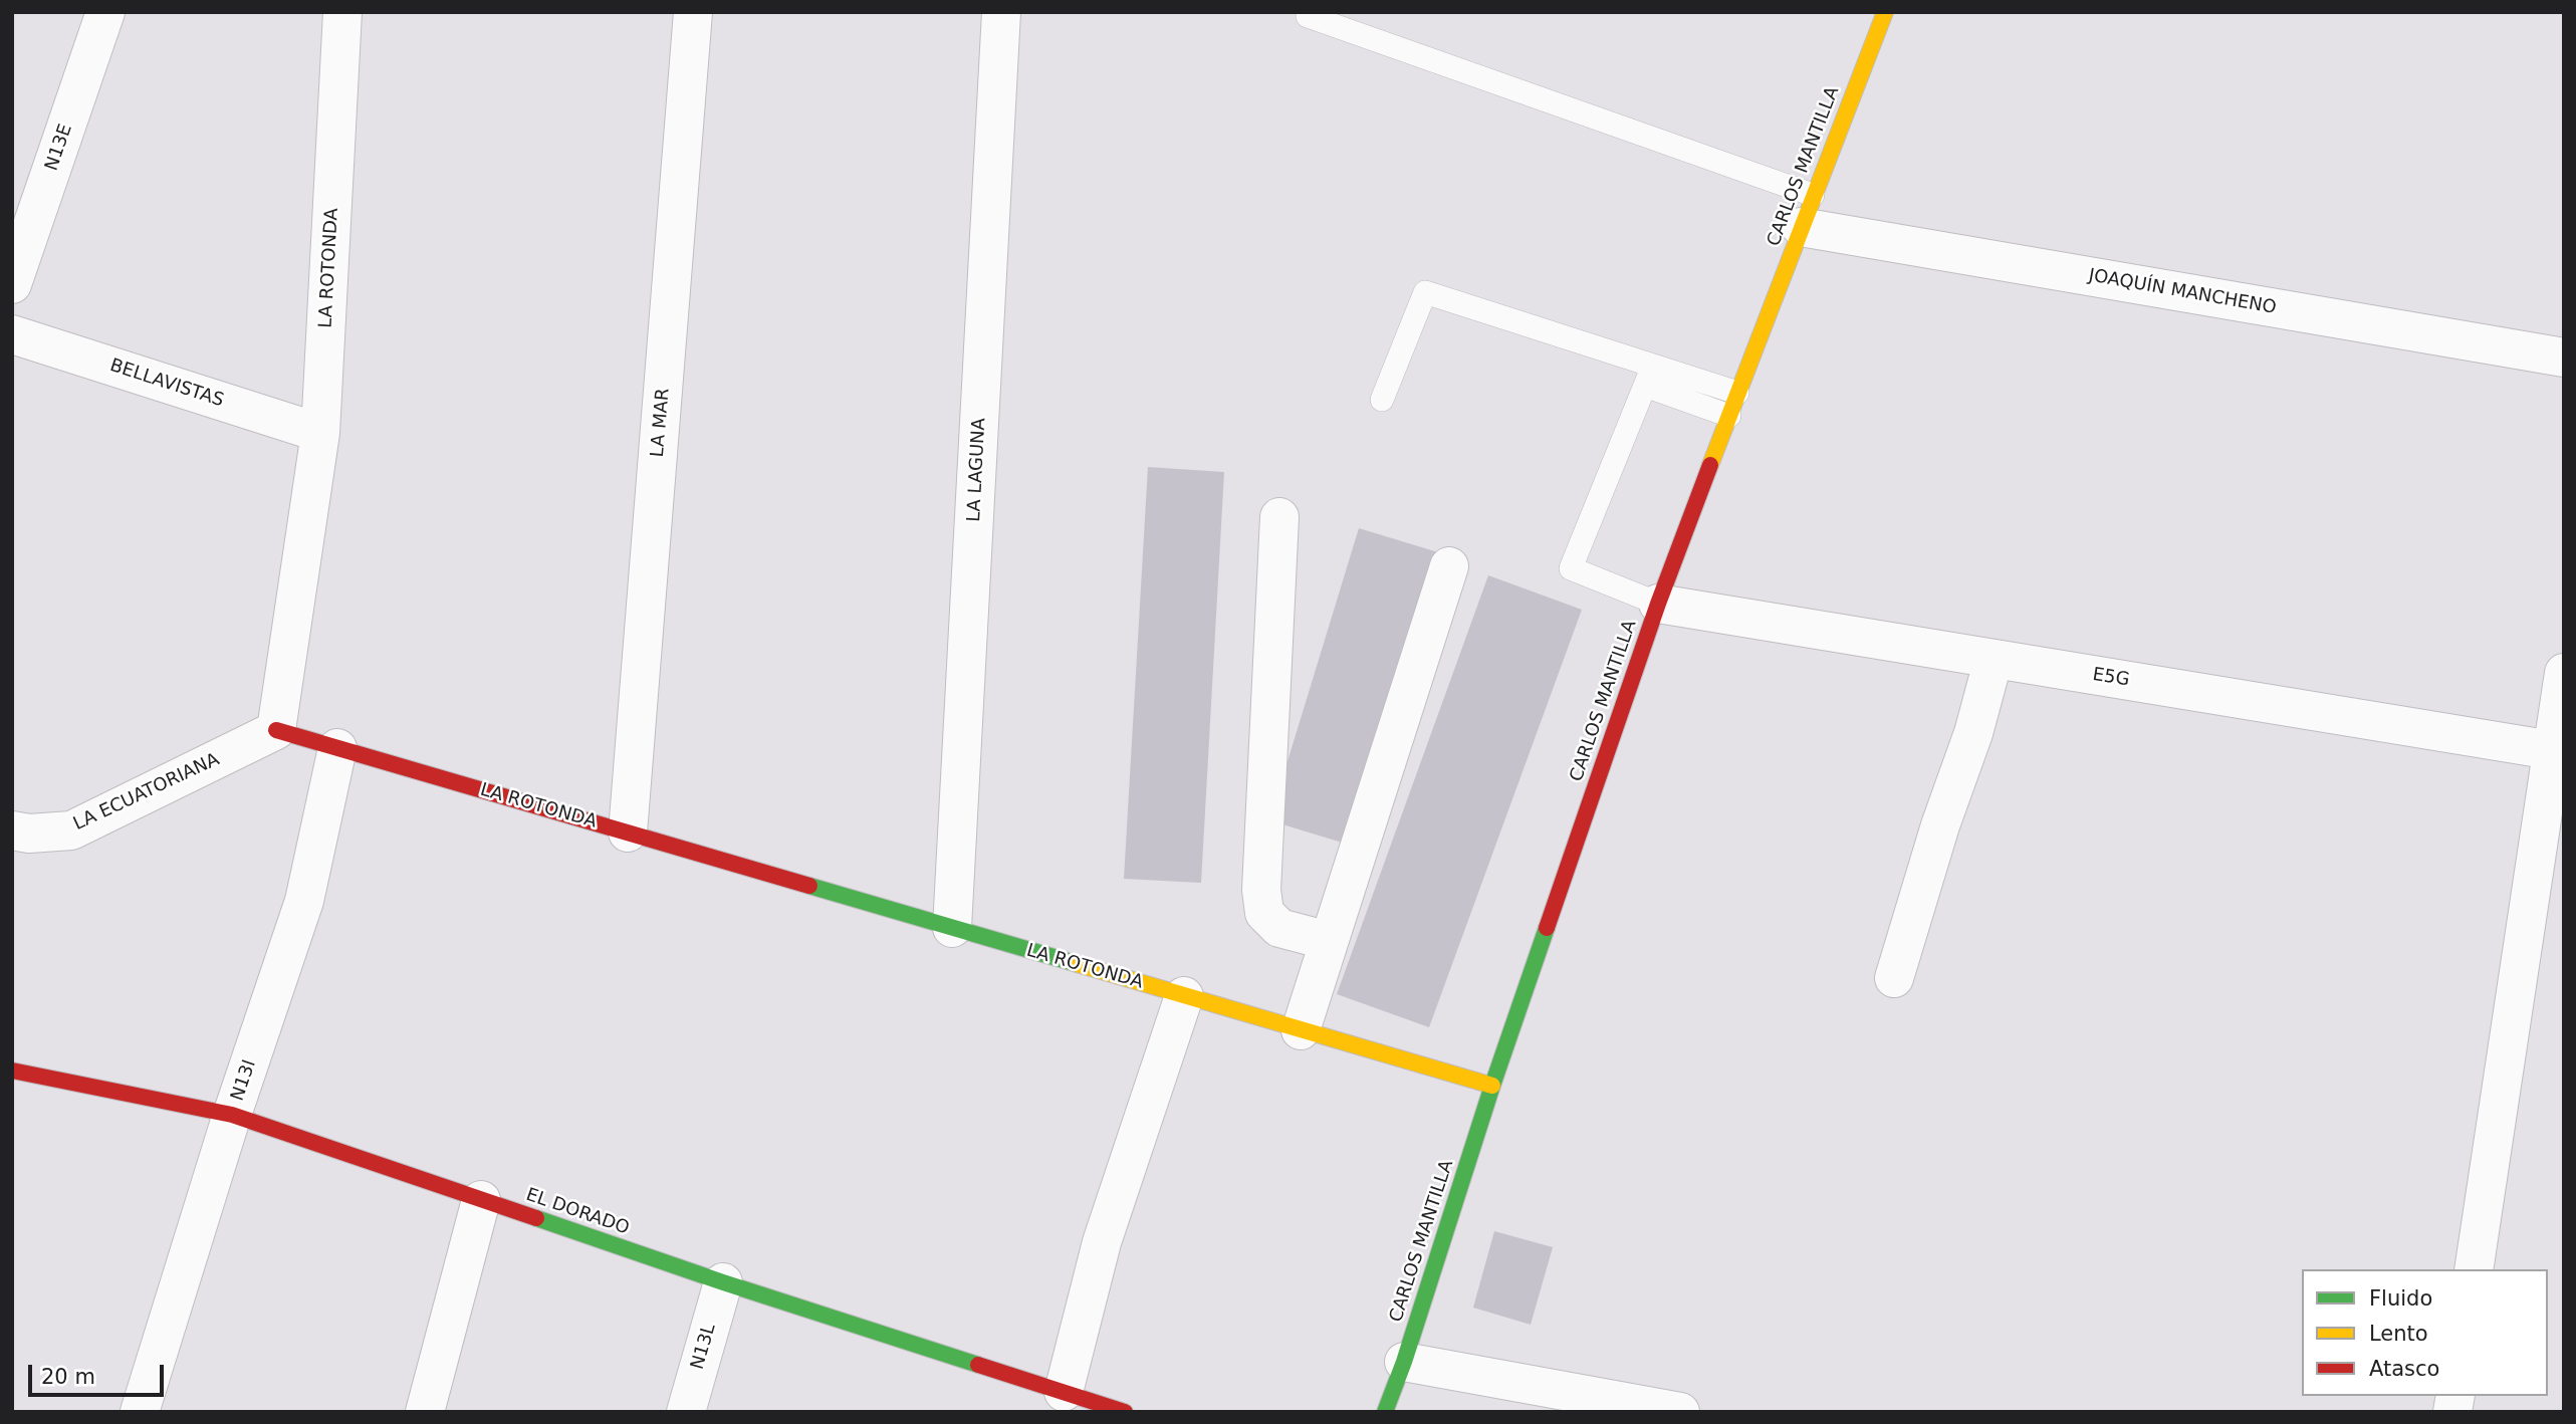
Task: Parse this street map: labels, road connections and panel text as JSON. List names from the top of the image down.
{
  "streets": {
    "street": [
      "N13E",
      "CARLOS MANTILLA",
      "LA ROTONDA",
      "JOAQUÍN MANCHENO",
      "BELLAVISTAS",
      "LA MAR",
      "LA LAGUNA",
      "E5G",
      "LA ECUATORIANA",
      "N13I",
      "EL DORADO",
      "N13L"
    ]
  },
  "crossings": [
    ["CARLOS MANTILLA", "LA ROTONDA"],
    ["CARLOS MANTILLA", "JOAQUÍN MANCHENO"],
    ["CARLOS MANTILLA", "E5G"],
    ["LA ROTONDA", "BELLAVISTAS"],
    ["LA ROTONDA", "LA MAR"],
    ["LA ROTONDA", "LA LAGUNA"],
    ["LA ROTONDA", "LA ECUATORIANA"],
    ["LA ROTONDA", "N13I"],
    ["N13I", "EL DORADO"],
    ["EL DORADO", "N13L"]
  ],
  "legend": ["Fluido", "Lento", "Atasco"],
  "scale_bar": "20 m"
}
